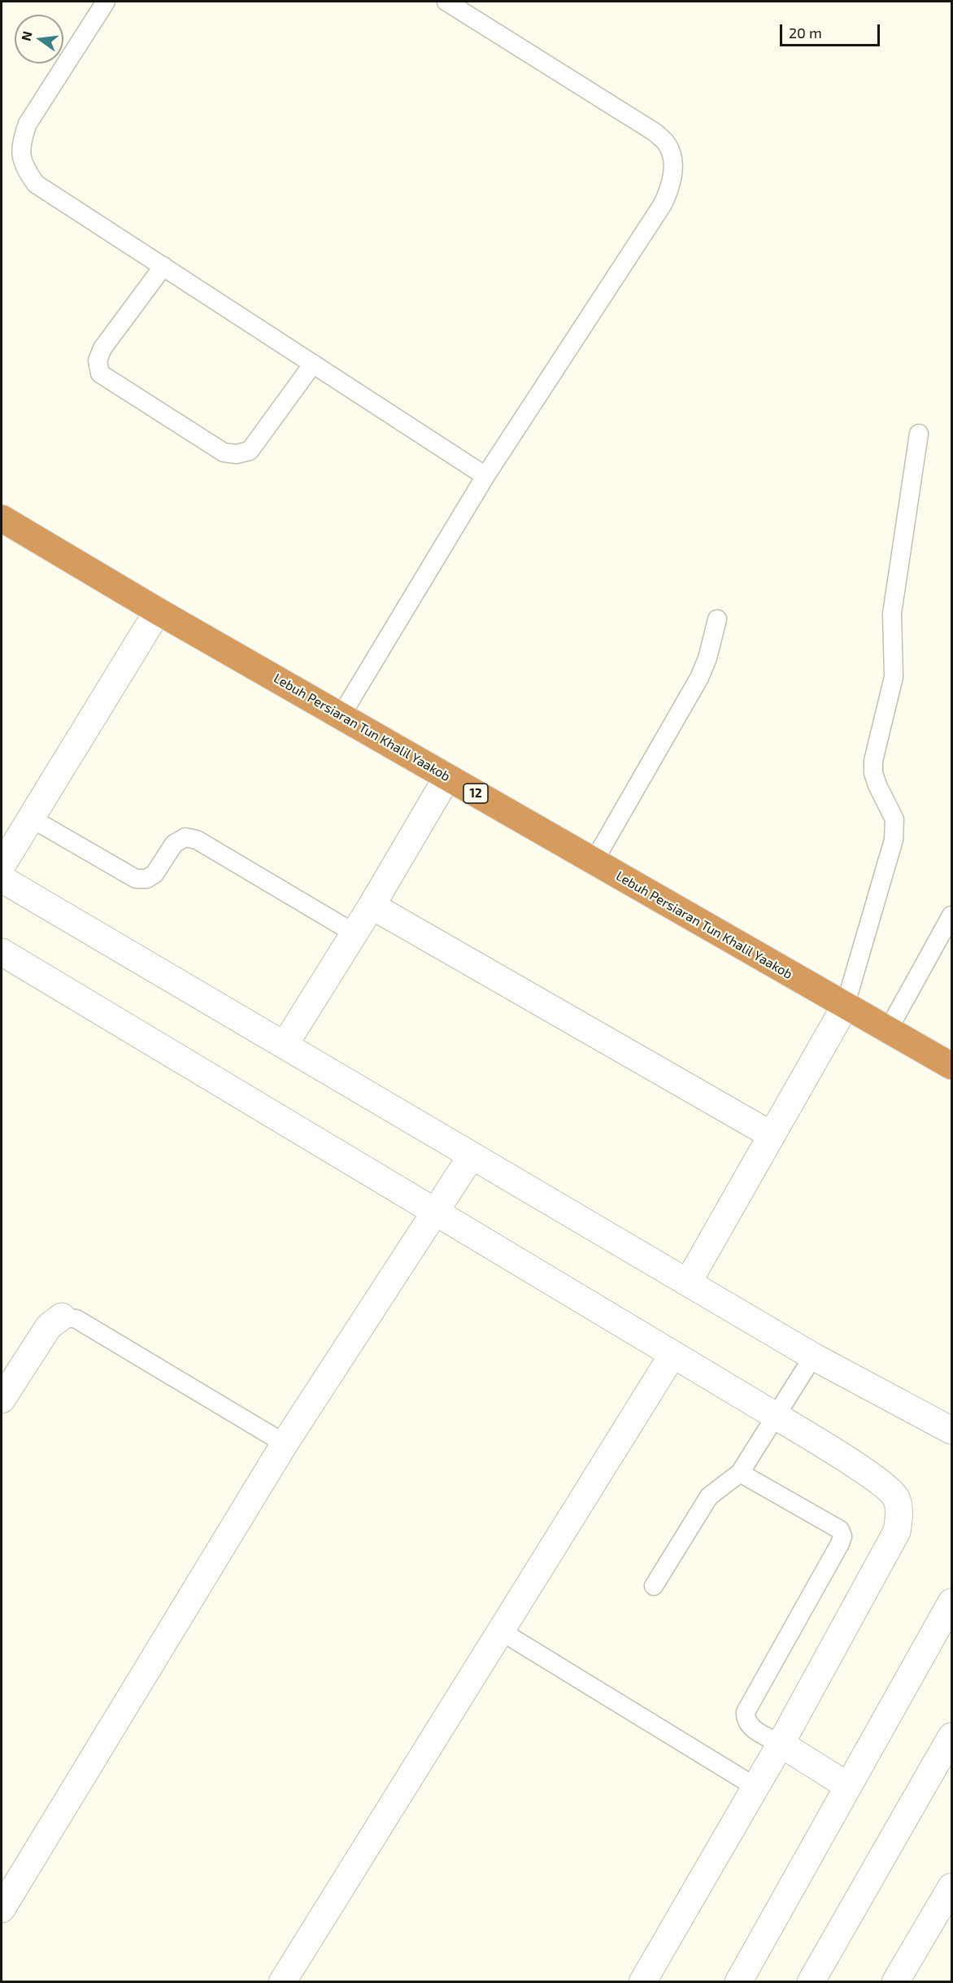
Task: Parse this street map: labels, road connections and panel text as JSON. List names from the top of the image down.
{
  "streets": {
    "highway": ["Lebuh Persiaran Tun Khalil Yaakob", "12"]
  },
  "scale_bar": "20 m",
  "north": "left"
}
